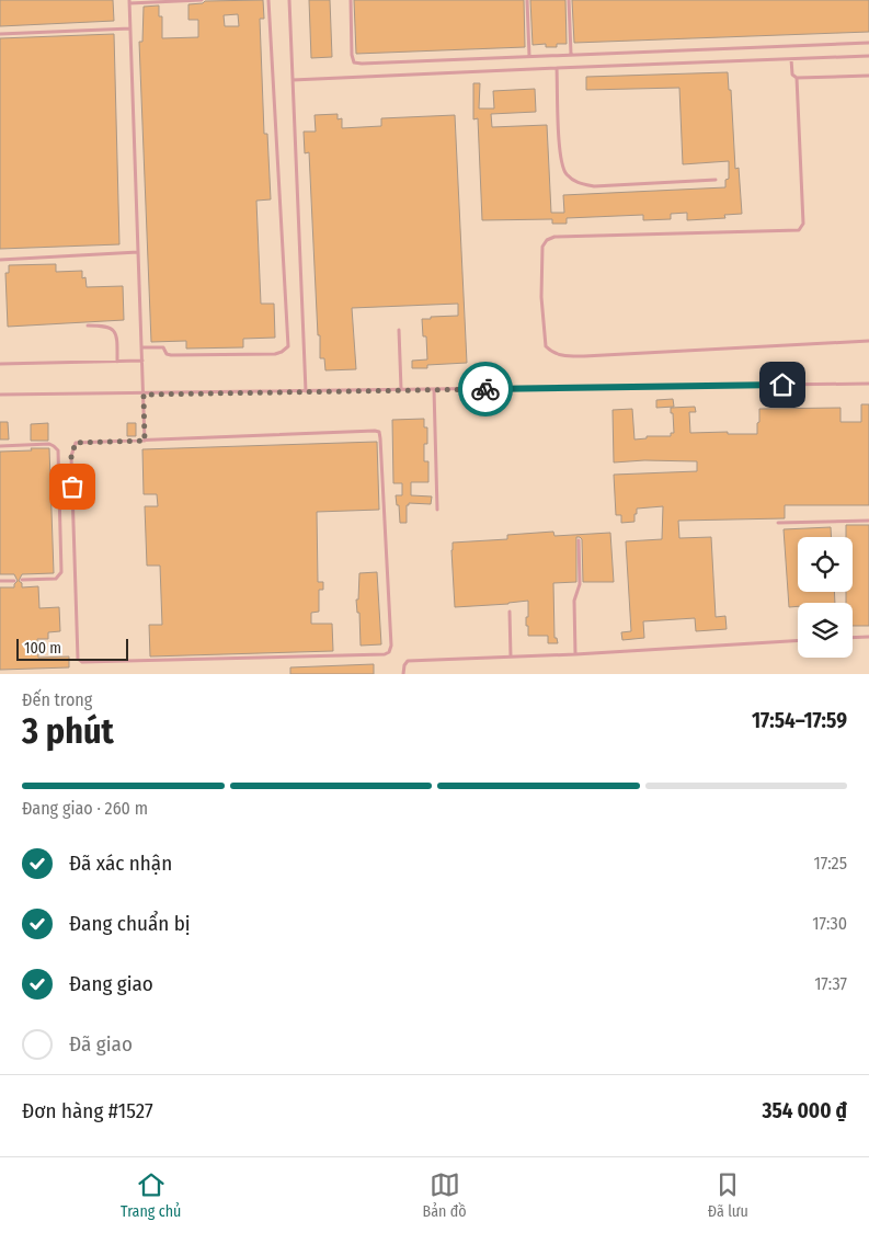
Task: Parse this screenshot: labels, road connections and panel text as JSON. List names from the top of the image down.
{
  "scale_bar": "100 m",
  "page": {
    "scale": "100 m",
    "heading": ["3 phút", "Đến trong", "17:54–17:59"],
    "panel": ["Đơn hàng #1527", "354 000 ₫"],
    "bar": "Đang giao · 260 m",
    "list": [
      ["Đã xác nhận", "17:25"],
      ["Đang chuẩn bị", "17:30"],
      ["Đang giao", "17:37"],
      "Đã giao"
    ],
    "tabs": ["Trang chủ", "Bản đồ", "Đã lưu"]
  }
}
